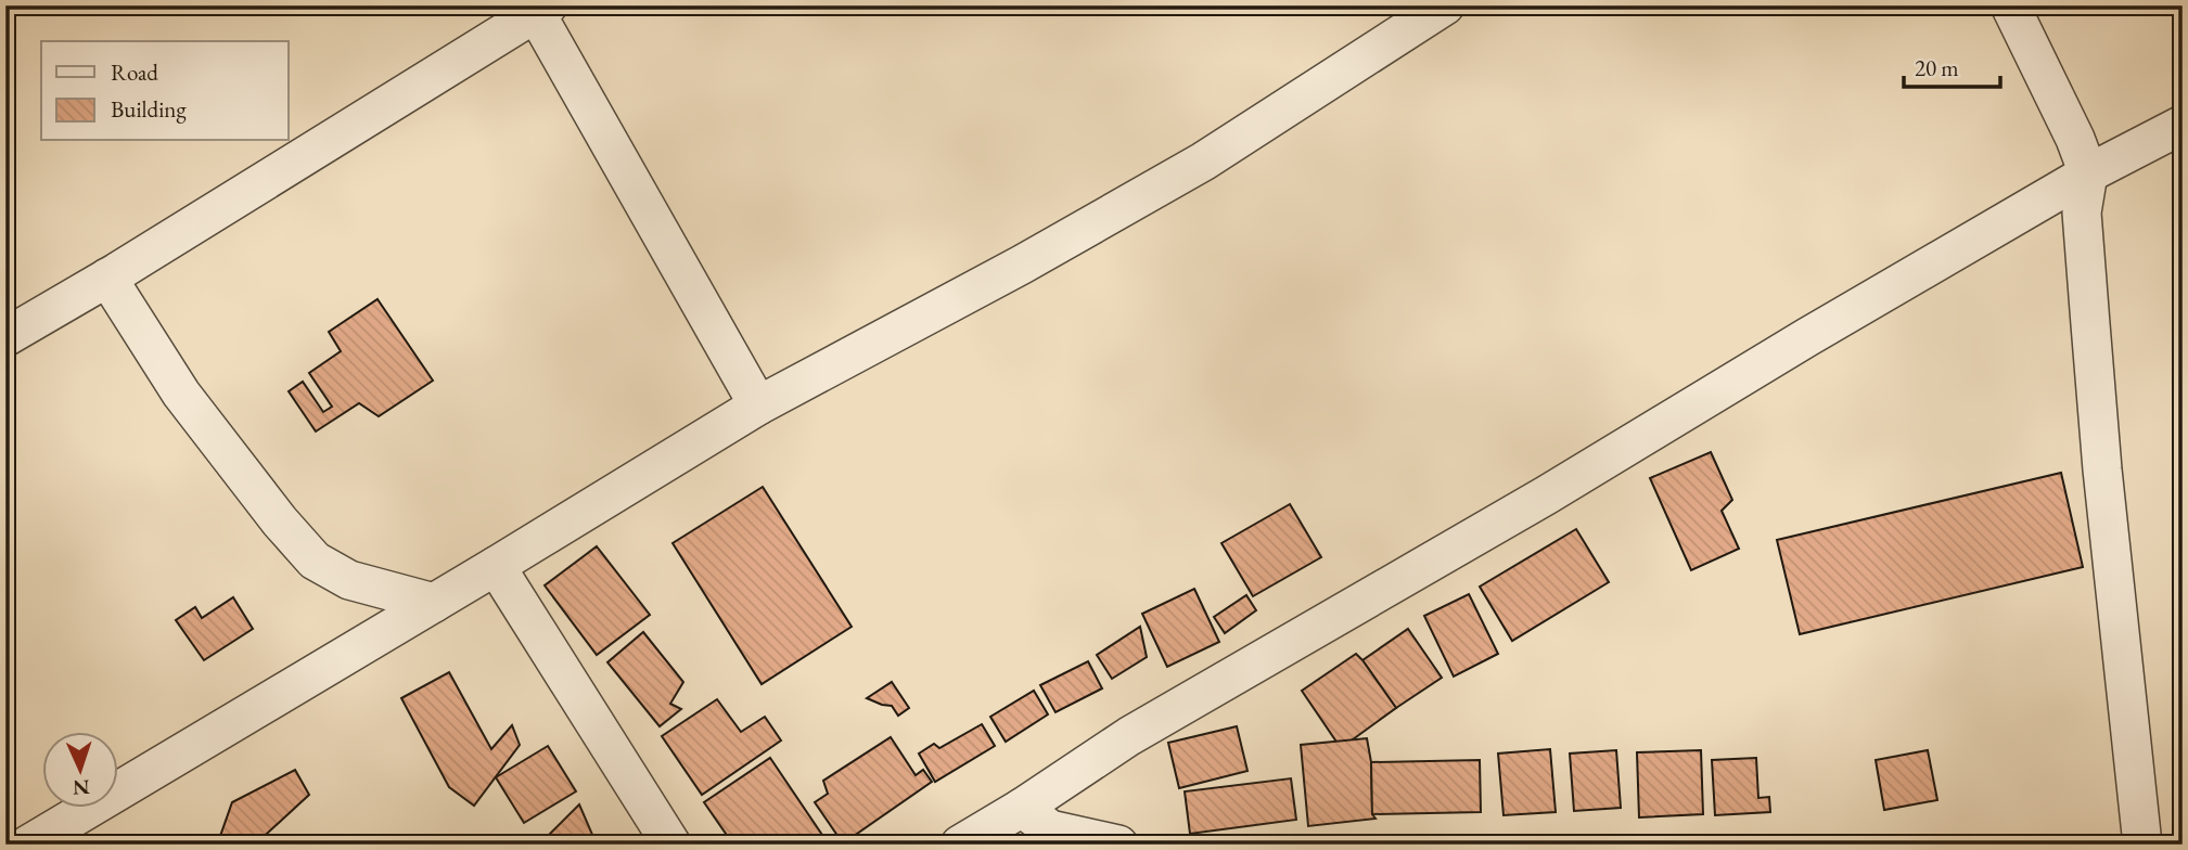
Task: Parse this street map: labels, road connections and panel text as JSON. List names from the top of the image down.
{
  "legend": ["Road", "Building"],
  "scale_bar": "20 m",
  "north": "bottom"
}
